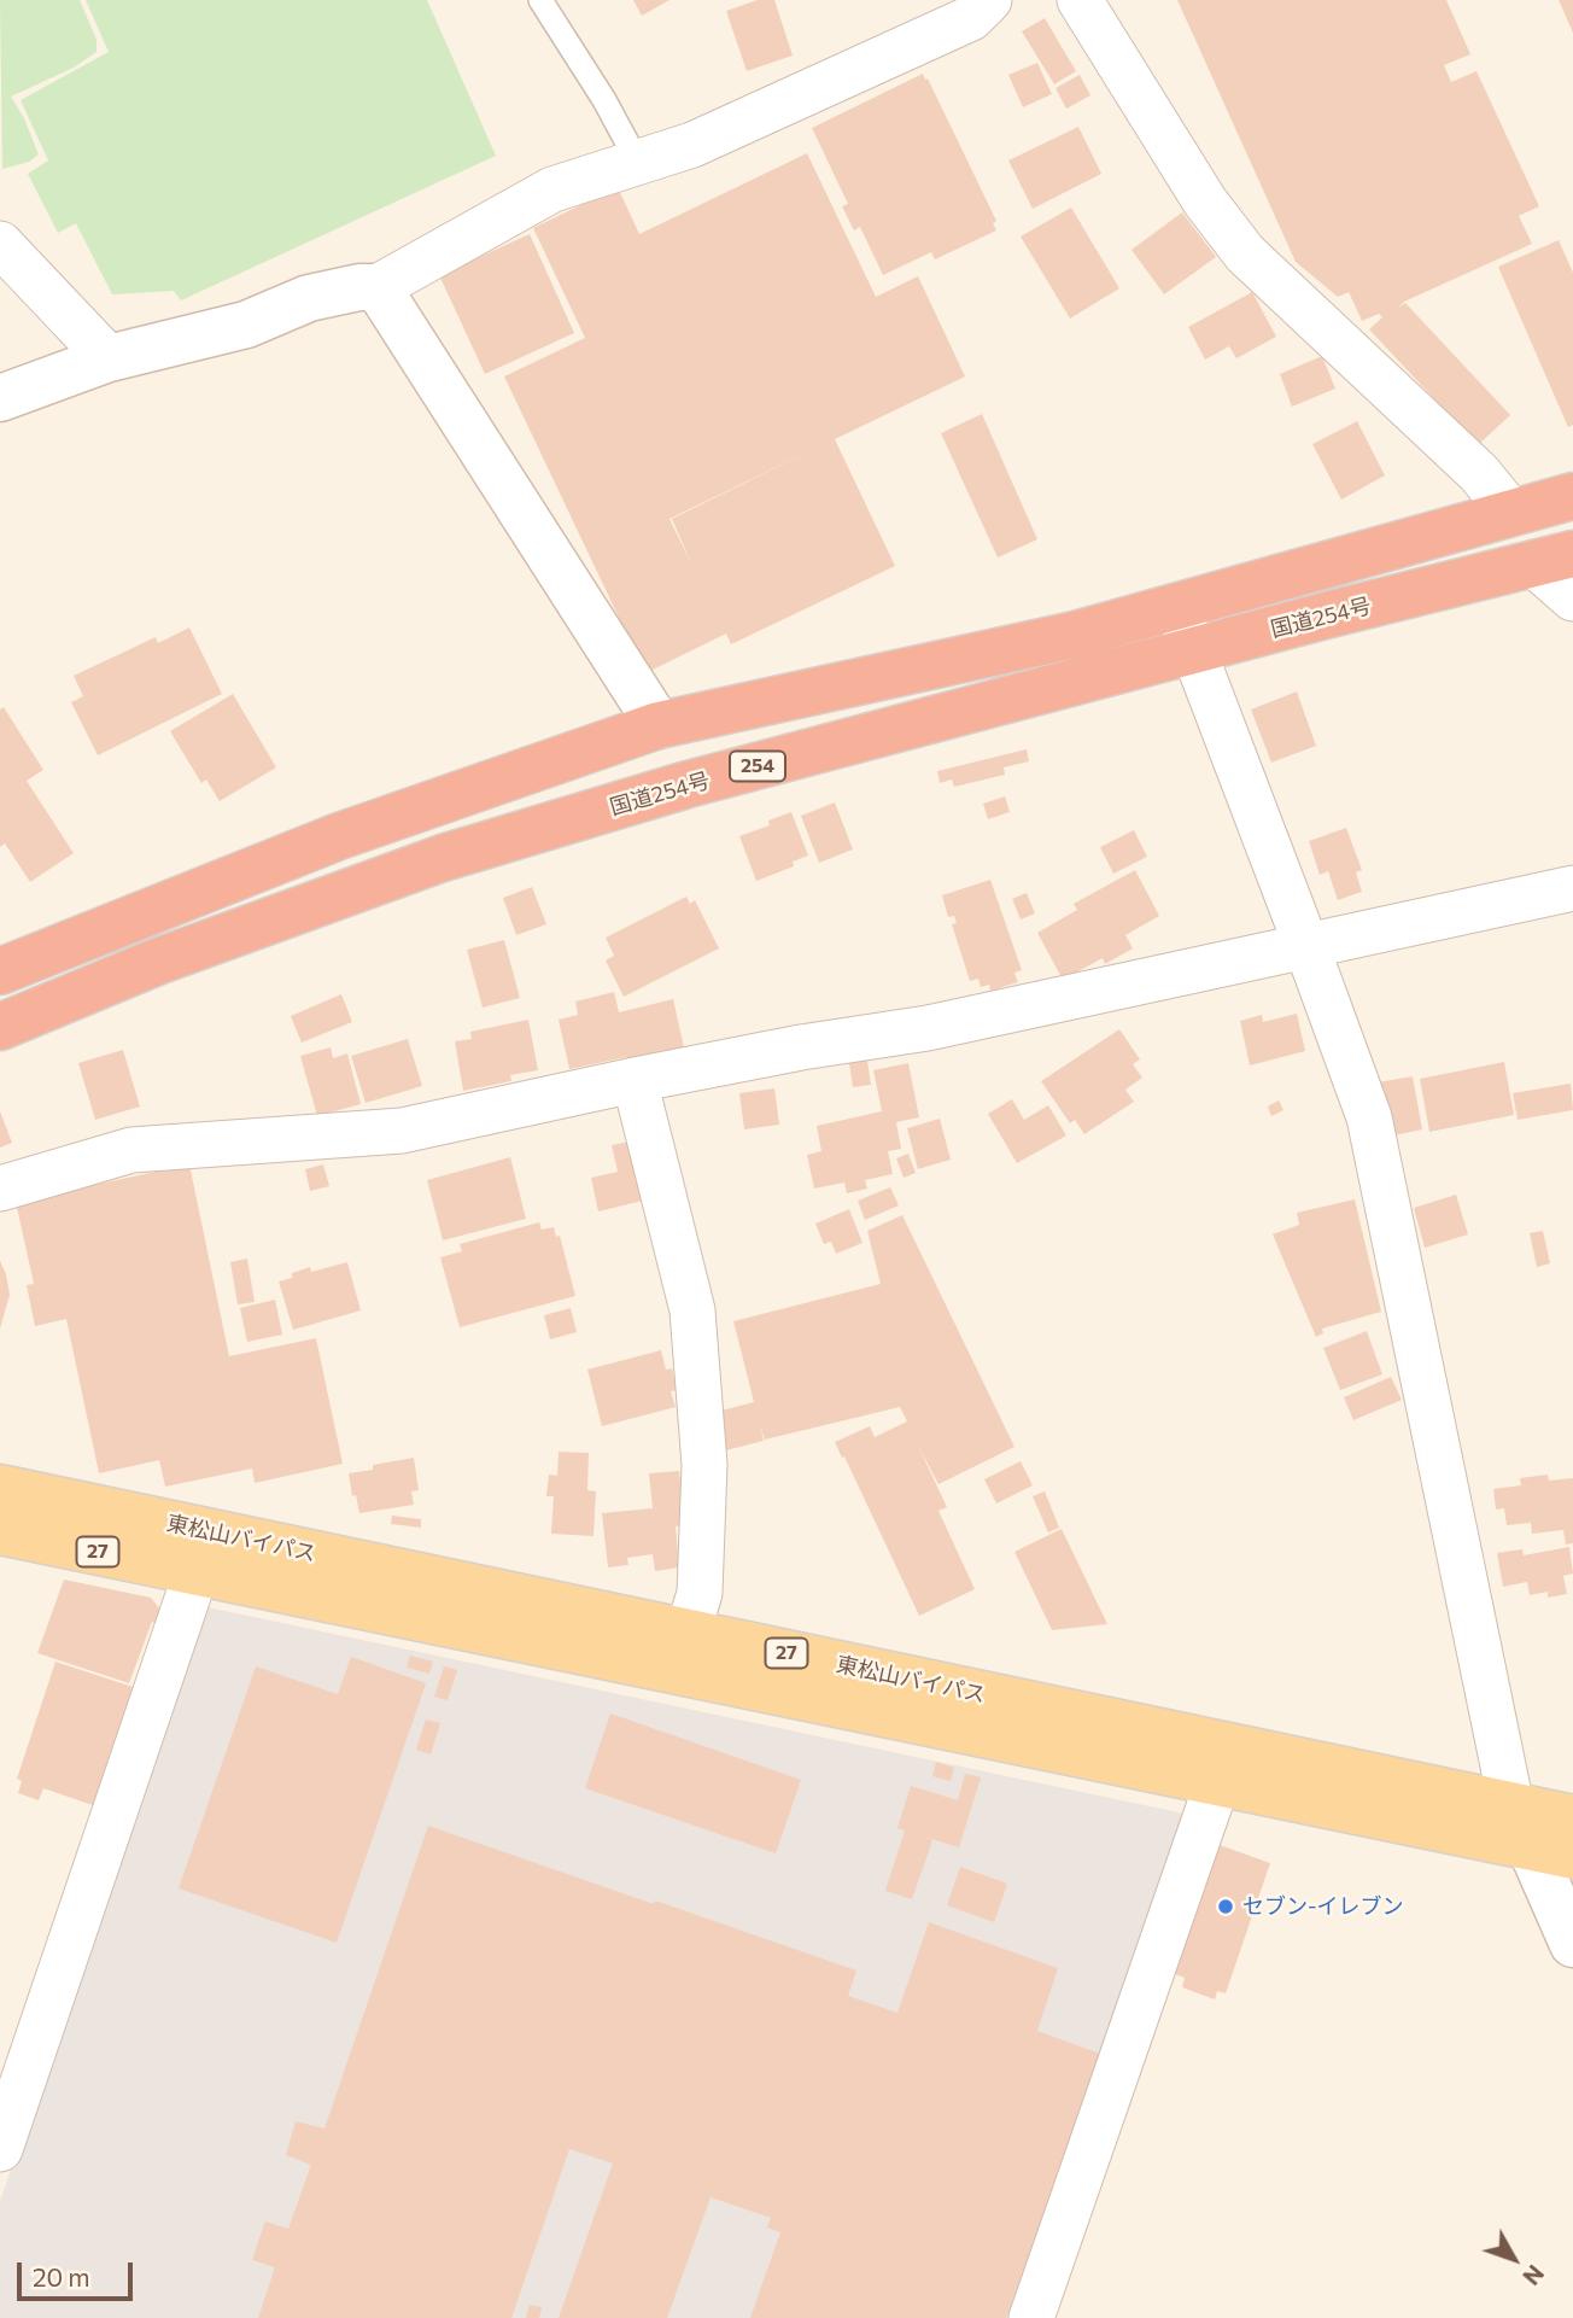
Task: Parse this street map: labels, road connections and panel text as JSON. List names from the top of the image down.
{
  "streets": {
    "highway": ["国道254号", "254"],
    "main road": ["東松山バイパス", "27"]
  },
  "places": ["セブン-イレブン"],
  "scale_bar": "20 m",
  "north": "bottom right"
}
